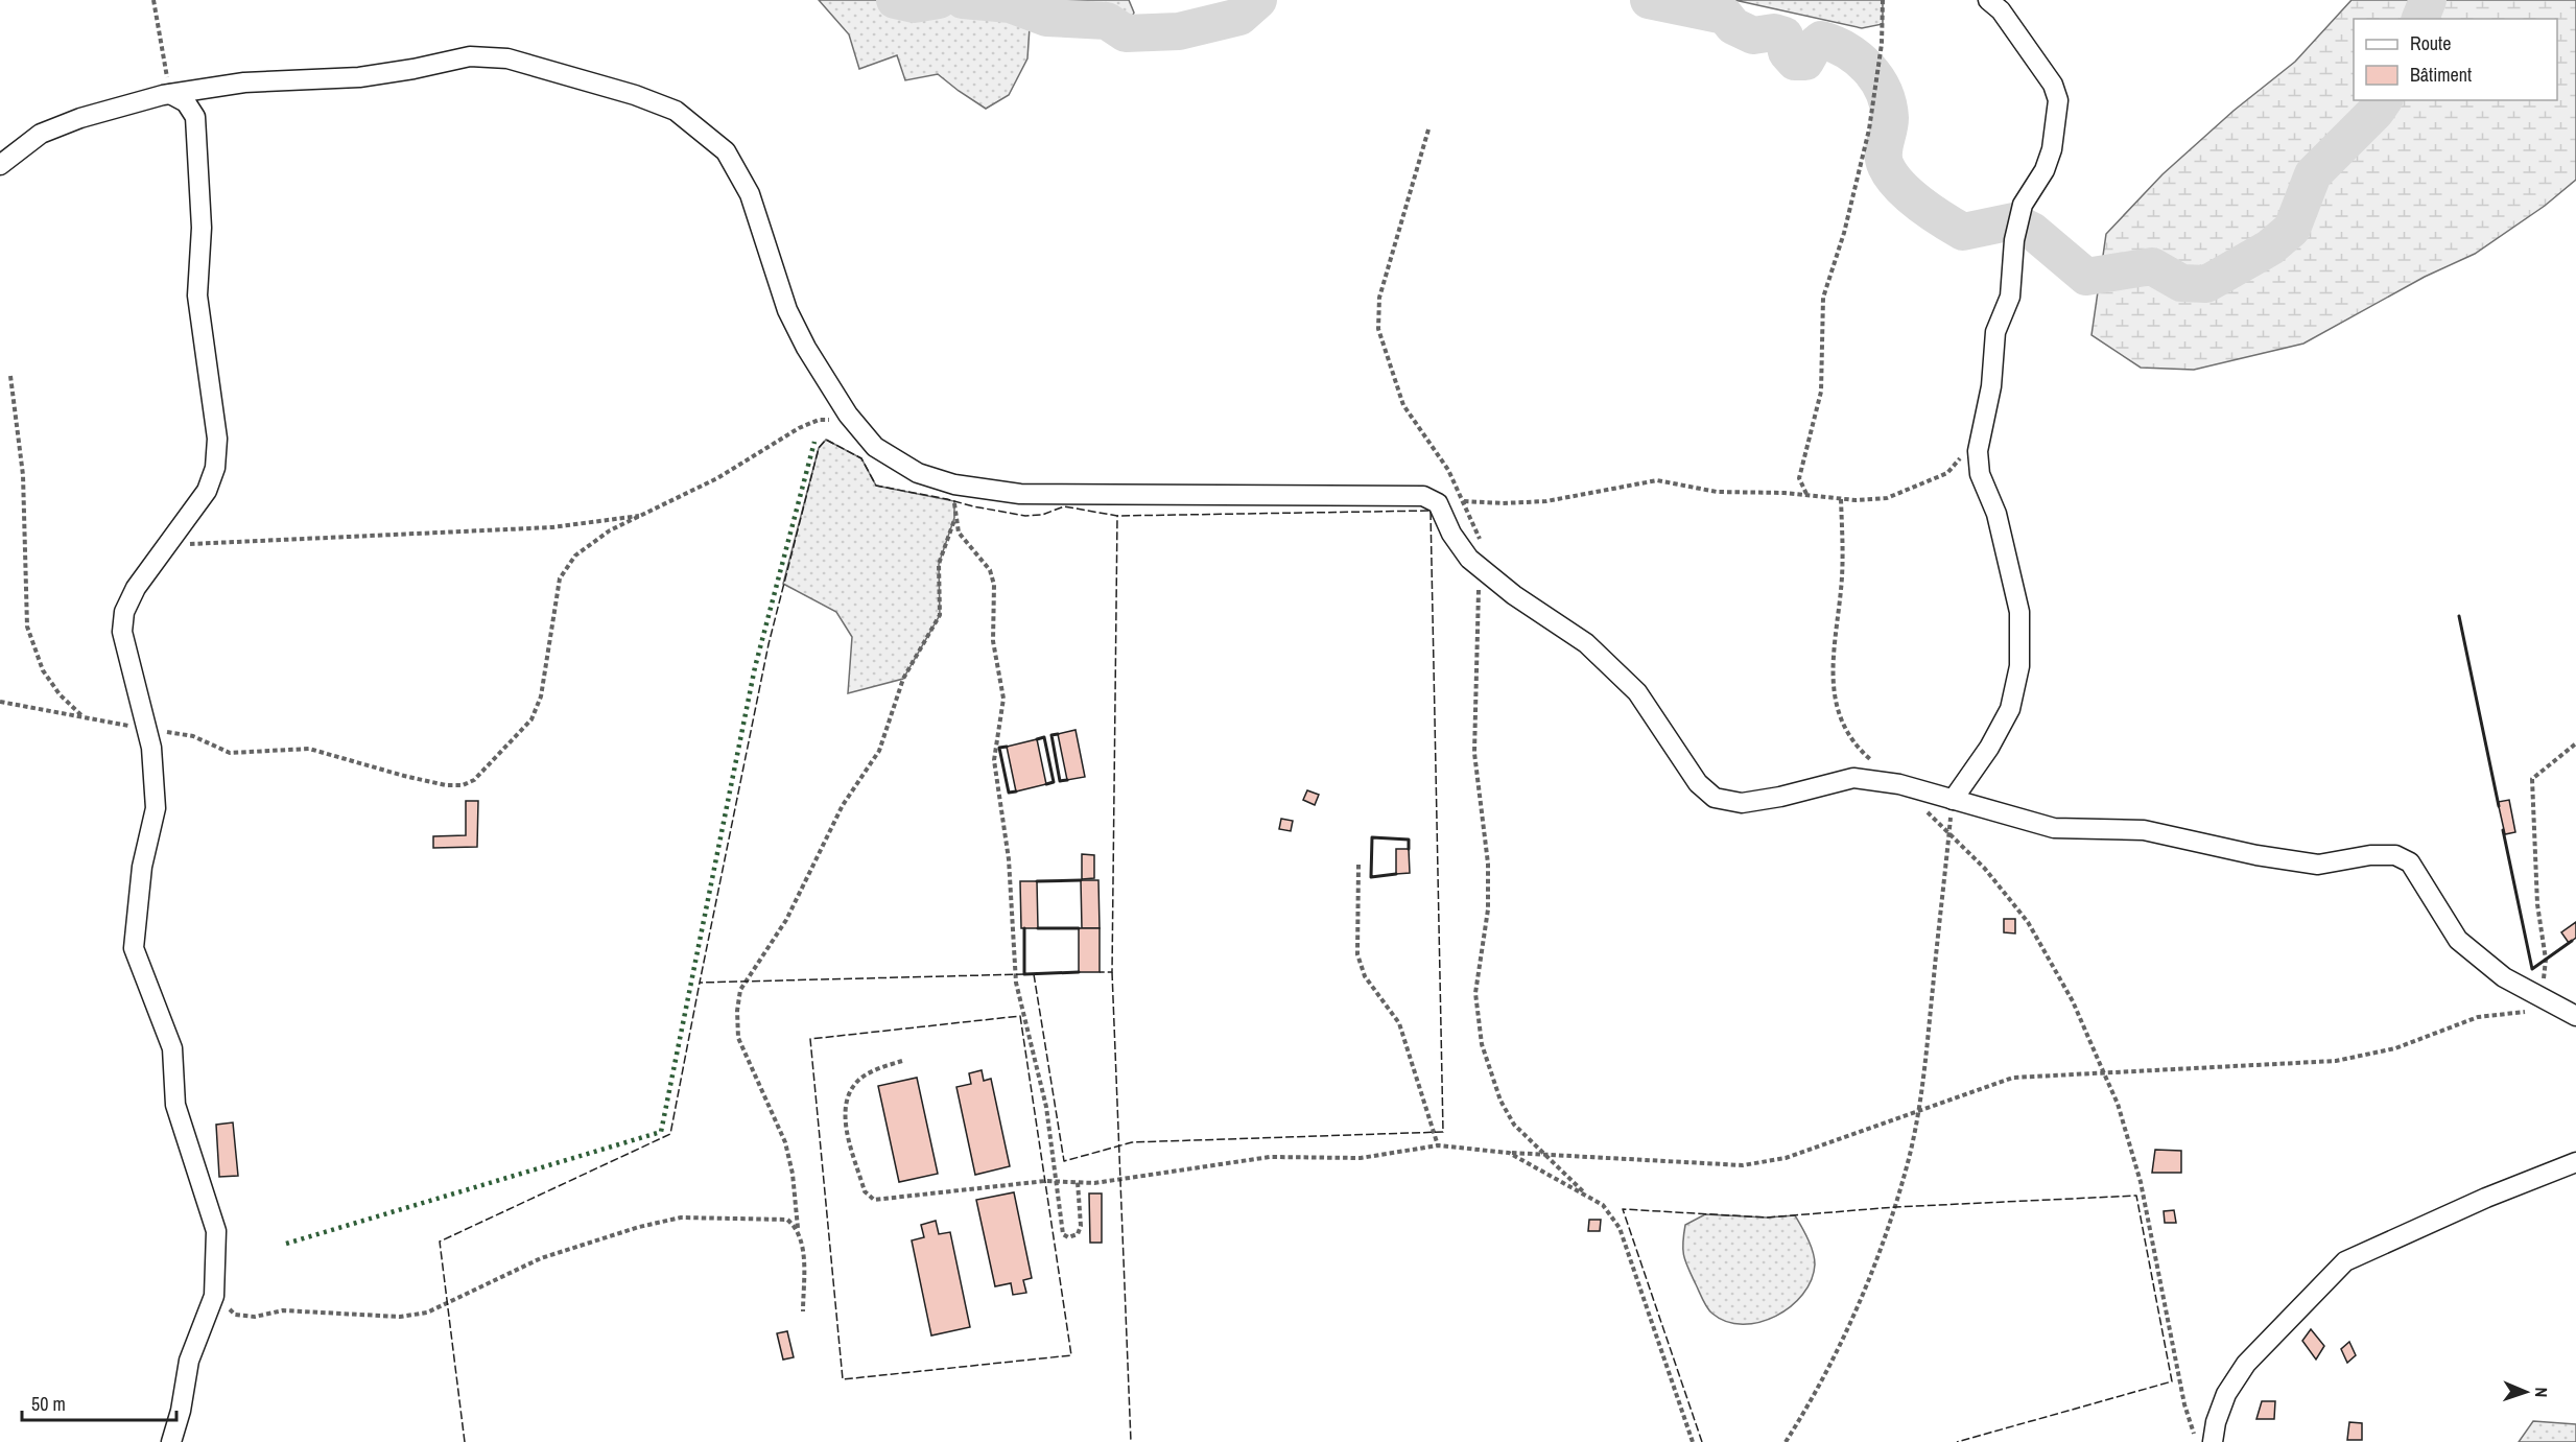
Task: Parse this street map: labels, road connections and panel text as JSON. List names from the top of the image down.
{
  "legend": ["Route", "Bâtiment"],
  "scale_bar": "50 m",
  "north": "right"
}
